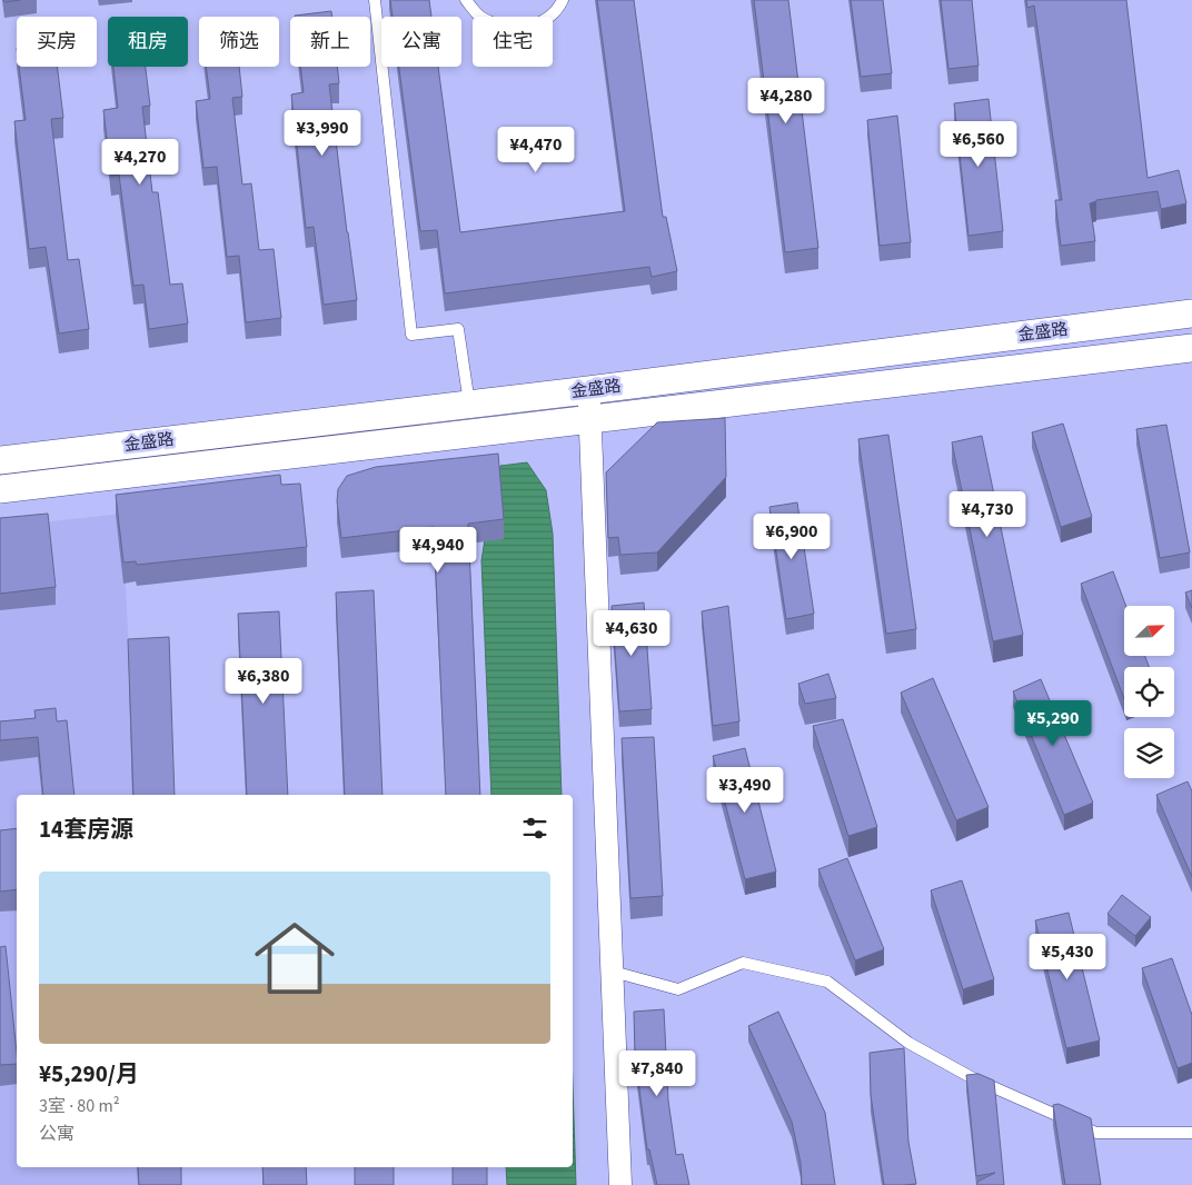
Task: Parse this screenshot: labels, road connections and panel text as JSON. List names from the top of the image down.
{
  "streets": {
    "street": ["金盛路"]
  },
  "north": "top right",
  "page": {
    "chip": [
      "买房",
      "租房",
      "筛选",
      "新上",
      "公寓",
      "住宅"
    ],
    "price": [
      "¥4,280",
      "¥3,990",
      "¥6,560",
      "¥4,470",
      "¥4,270",
      "¥4,730",
      "¥6,900",
      "¥4,940",
      "¥4,630",
      "¥6,380",
      "¥5,290",
      "¥3,490",
      "¥5,430",
      "¥7,840"
    ],
    "heading": "14套房源",
    "list": [
      {
        "name": "¥5,290/月",
        "note": "3室 · 80 m² · 公寓"
      }
    ]
  }
}
